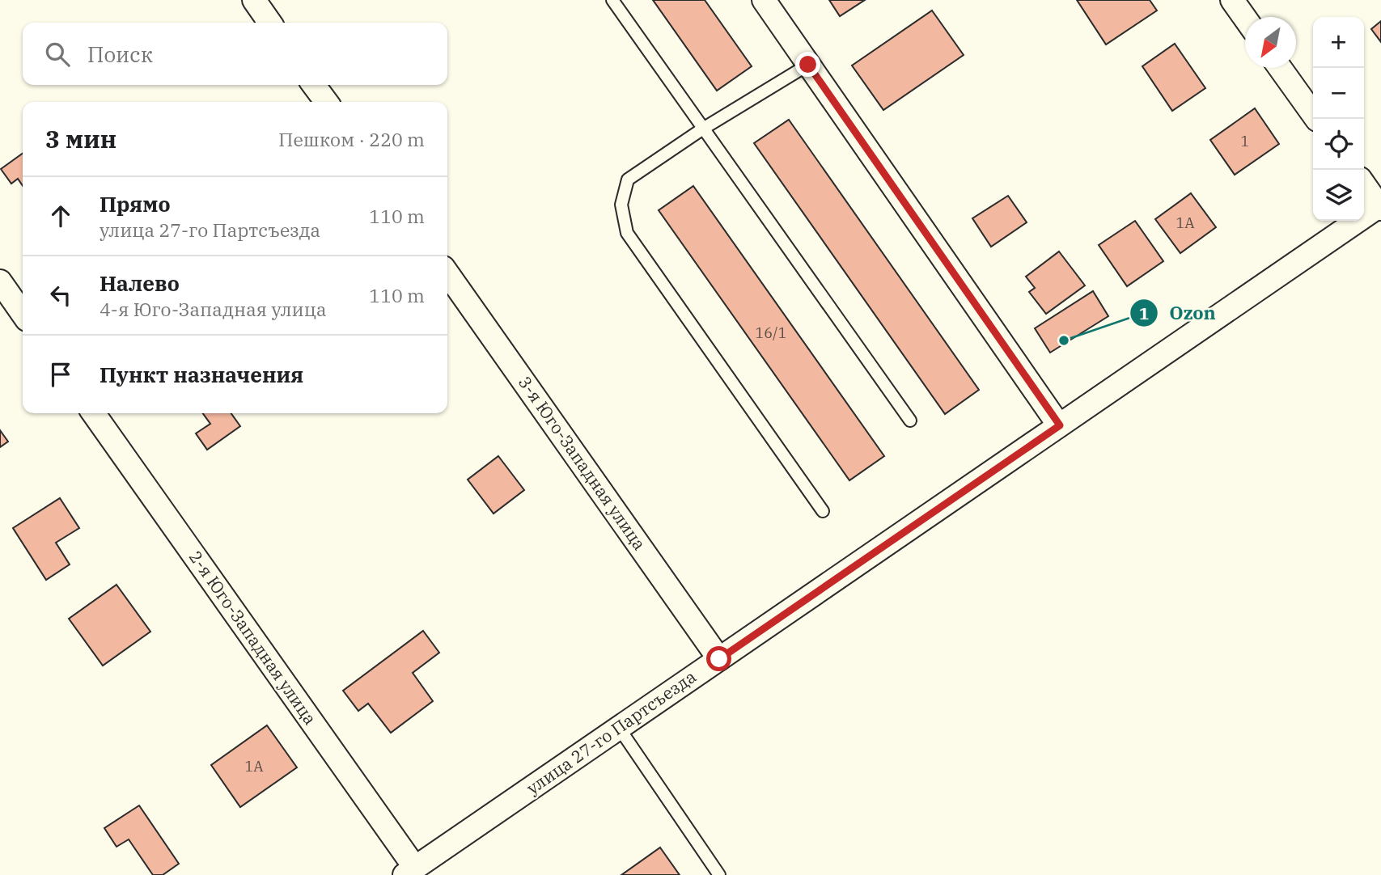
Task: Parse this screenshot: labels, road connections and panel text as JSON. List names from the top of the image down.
{
  "streets": {
    "street": ["3-я Юго-Западная улица", "2-я Юго-Западная улица", "улица 27-го Партсъезда"]
  },
  "crossings": [
    ["3-я Юго-Западная улица", "улица 27-го Партсъезда"],
    ["2-я Юго-Западная улица", "улица 27-го Партсъезда"]
  ],
  "places": ["Ozon"],
  "house_numbers": [
    "1",
    "1А",
    "16/1",
    "1А"
  ],
  "north": "bottom left",
  "page": {
    "map_buttons": ["+", "−"],
    "search": "Поиск",
    "heading": ["3 мин", "Пешком · 220 m"],
    "list": [
      ["Прямо", "улица 27-го Партсъезда", "110 m"],
      ["Налево", "4-я Юго-Западная улица", "110 m"],
      "Пункт назначения"
    ]
  }
}
